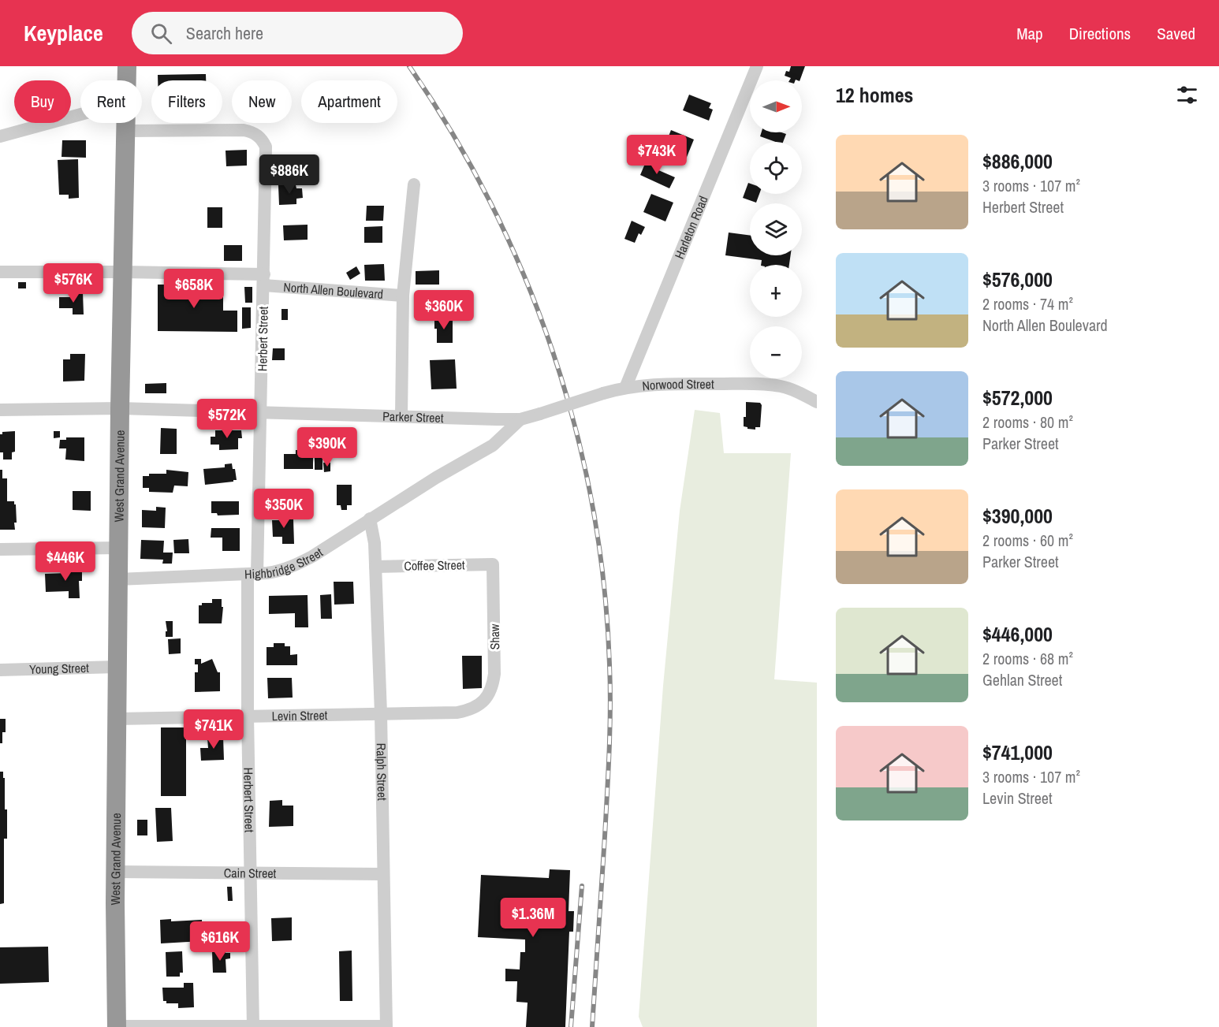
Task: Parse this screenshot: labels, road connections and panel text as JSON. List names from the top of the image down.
{
  "streets": {
    "highway": ["West Grand Avenue"],
    "street": [
      "Harleton Road",
      "North Allen Boulevard",
      "Herbert Street",
      "Norwood Street",
      "Parker Street",
      "Highbridge Street",
      "Coffee Street",
      "Shaw",
      "Young Street",
      "Levin Street",
      "Ralph Street",
      "Cain Street"
    ]
  },
  "crossings": [
    ["Harleton Road", "Norwood Street"],
    ["North Allen Boulevard", "Herbert Street"],
    ["North Allen Boulevard", "West Grand Avenue"],
    ["Herbert Street", "Parker Street"],
    ["Herbert Street", "West Grand Avenue"],
    ["Herbert Street", "Highbridge Street"],
    ["Herbert Street", "Levin Street"],
    ["Herbert Street", "Cain Street"],
    ["Norwood Street", "Parker Street"],
    ["Parker Street", "West Grand Avenue"],
    ["Parker Street", "Highbridge Street"],
    ["West Grand Avenue", "Highbridge Street"],
    ["West Grand Avenue", "Young Street"],
    ["West Grand Avenue", "Levin Street"],
    ["West Grand Avenue", "Cain Street"],
    ["Highbridge Street", "Ralph Street"],
    ["Coffee Street", "Shaw"],
    ["Coffee Street", "Ralph Street"],
    ["Shaw", "Levin Street"],
    ["Levin Street", "Ralph Street"],
    ["Ralph Street", "Cain Street"]
  ],
  "north": "right",
  "page": {
    "header": "Keyplace",
    "search": "Search here",
    "nav": ["Map", "Directions", "Saved"],
    "heading": "12 homes",
    "map_buttons": ["+", "−"],
    "chip": [
      "Buy",
      "Rent",
      "Filters",
      "New",
      "Apartment"
    ],
    "list": [
      {
        "name": "$886,000",
        "note": "3 rooms · 107 m² · Herbert Street"
      },
      {
        "name": "$576,000",
        "note": "2 rooms · 74 m² · North Allen Boulevard"
      },
      {
        "name": "$572,000",
        "note": "2 rooms · 80 m² · Parker Street"
      },
      {
        "name": "$390,000",
        "note": "2 rooms · 60 m² · Parker Street"
      },
      {
        "name": "$446,000",
        "note": "2 rooms · 68 m² · Gehlan Street"
      },
      {
        "name": "$741,000",
        "note": "3 rooms · 107 m² · Levin Street"
      }
    ],
    "price": [
      "$743K",
      "$886K",
      "$576K",
      "$658K",
      "$360K",
      "$572K",
      "$390K",
      "$350K",
      "$446K",
      "$741K",
      "$1.36M",
      "$616K"
    ]
  }
}
